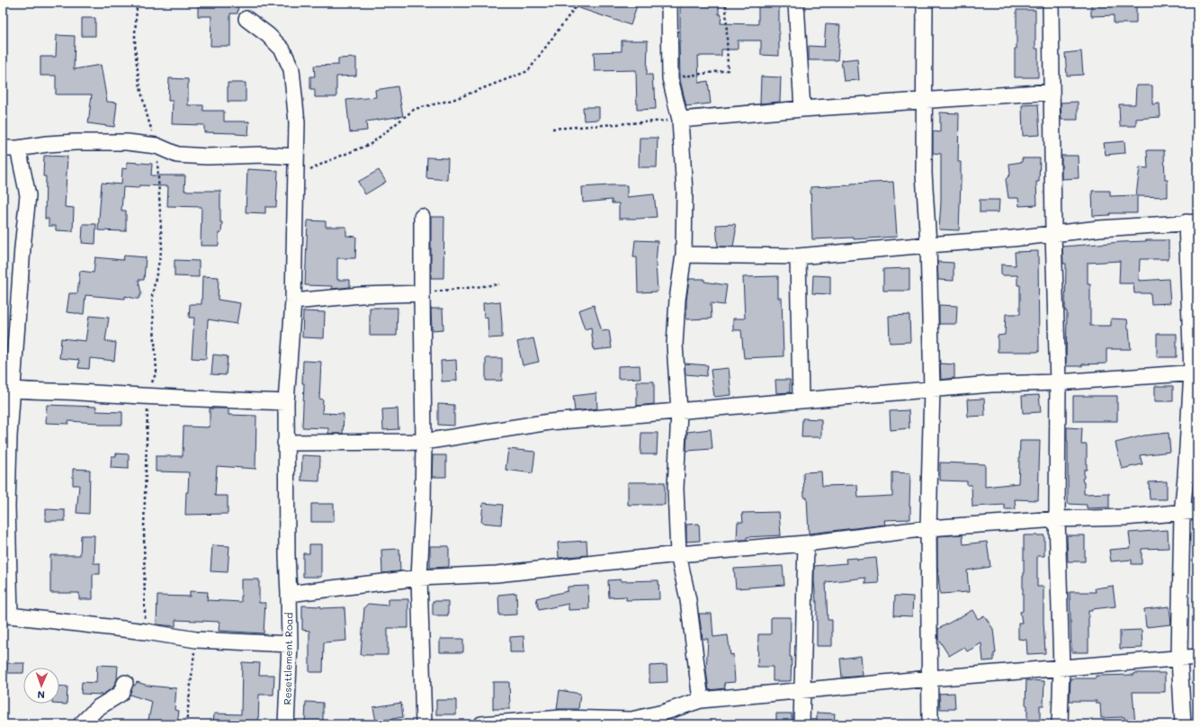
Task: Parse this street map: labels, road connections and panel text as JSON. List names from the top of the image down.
{
  "streets": {
    "street": ["Resettlement Road"]
  },
  "north": "bottom"
}
